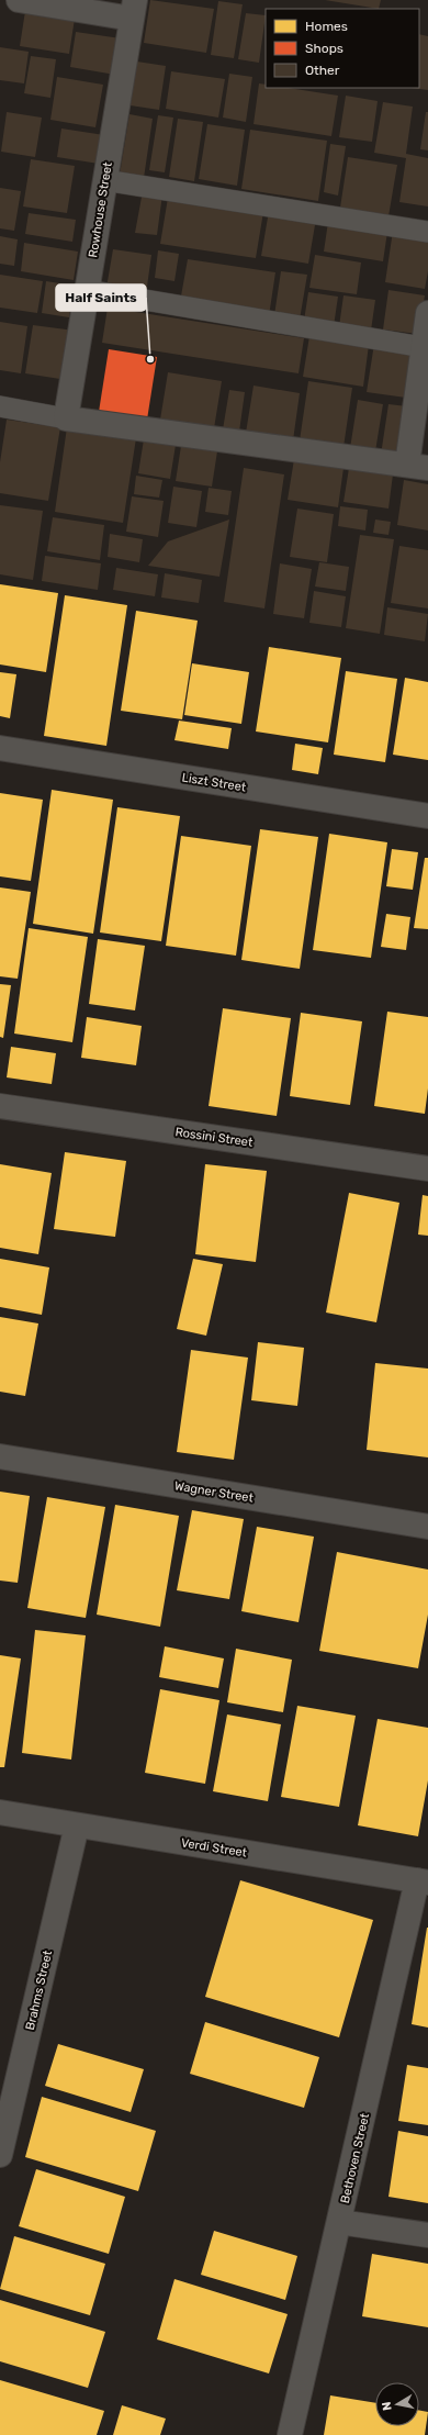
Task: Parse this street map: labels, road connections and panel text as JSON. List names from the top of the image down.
{
  "streets": {
    "street": [
      "Rowhouse Street",
      "Liszt Street",
      "Rossini Street",
      "Wagner Street",
      "Verdi Street",
      "Brahms Street",
      "Bethoven Street"
    ]
  },
  "crossings": [
    ["Verdi Street", "Brahms Street"],
    ["Verdi Street", "Bethoven Street"]
  ],
  "places": ["Half Saints"],
  "legend": ["Homes", "Shops", "Other"],
  "north": "left"
}
